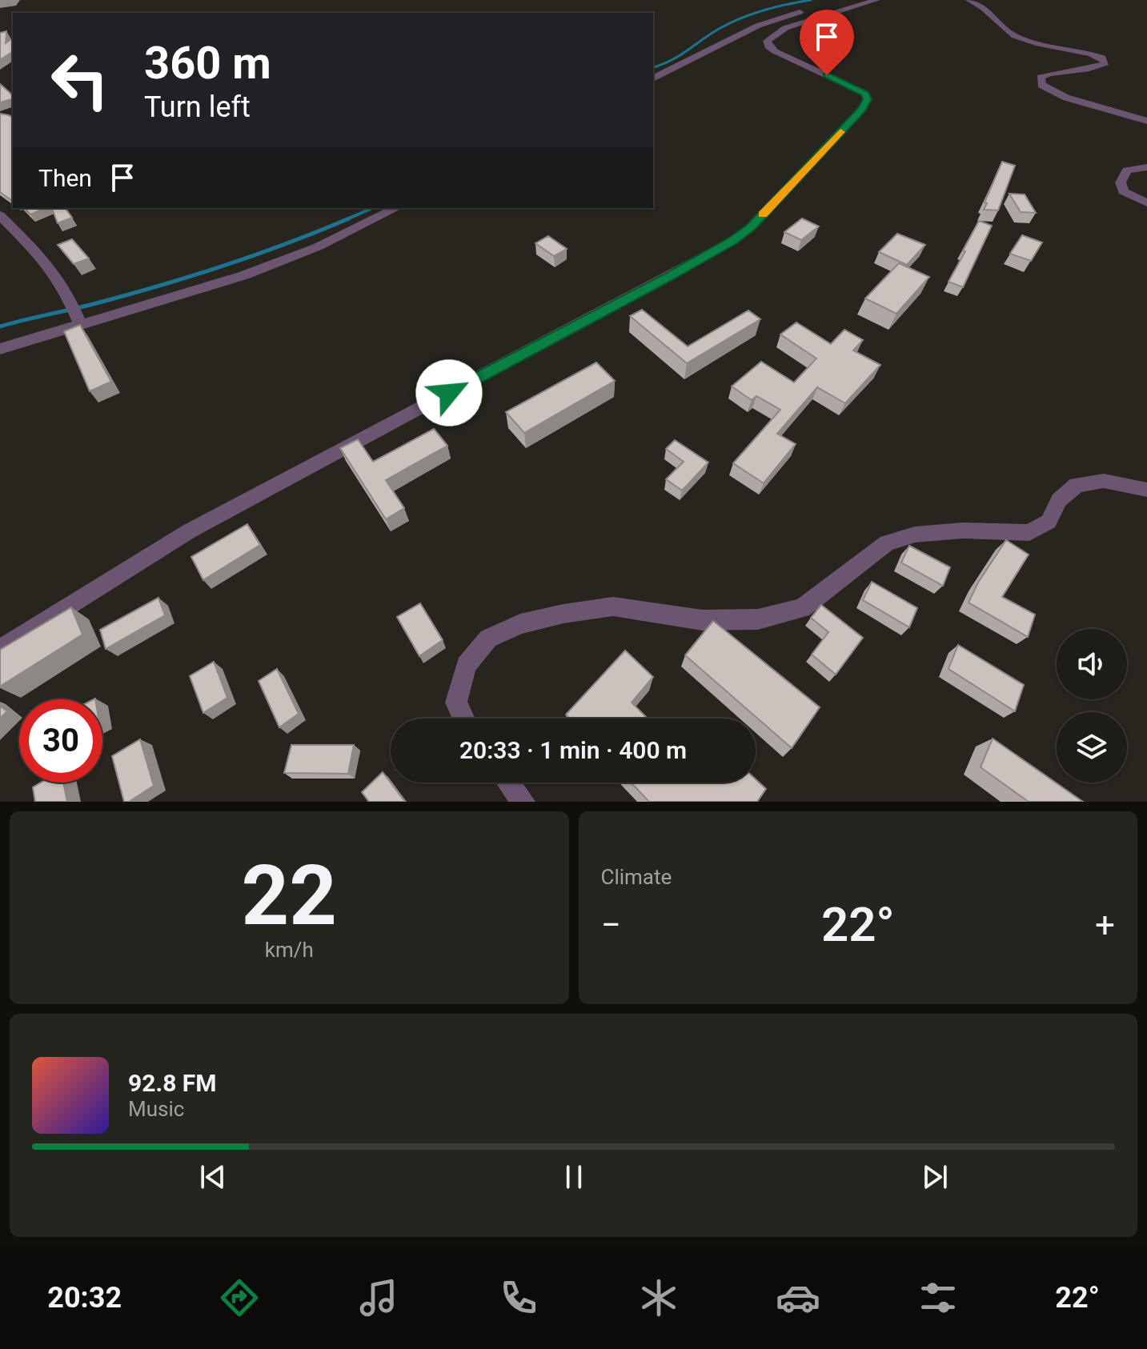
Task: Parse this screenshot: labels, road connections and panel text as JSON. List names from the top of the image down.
{
  "page": {
    "turn": ["360 m", "Turn left"],
    "then": "Then",
    "limit": "30",
    "trip": "20:33 · 1 min · 400 m",
    "tile": [
      ["22", "km/h"],
      "Climate"
    ],
    "heat": ["−", "22°", "+"],
    "song": ["92.8 FM", "Music"],
    "tabs": ["20:32", "22°"]
  }
}
